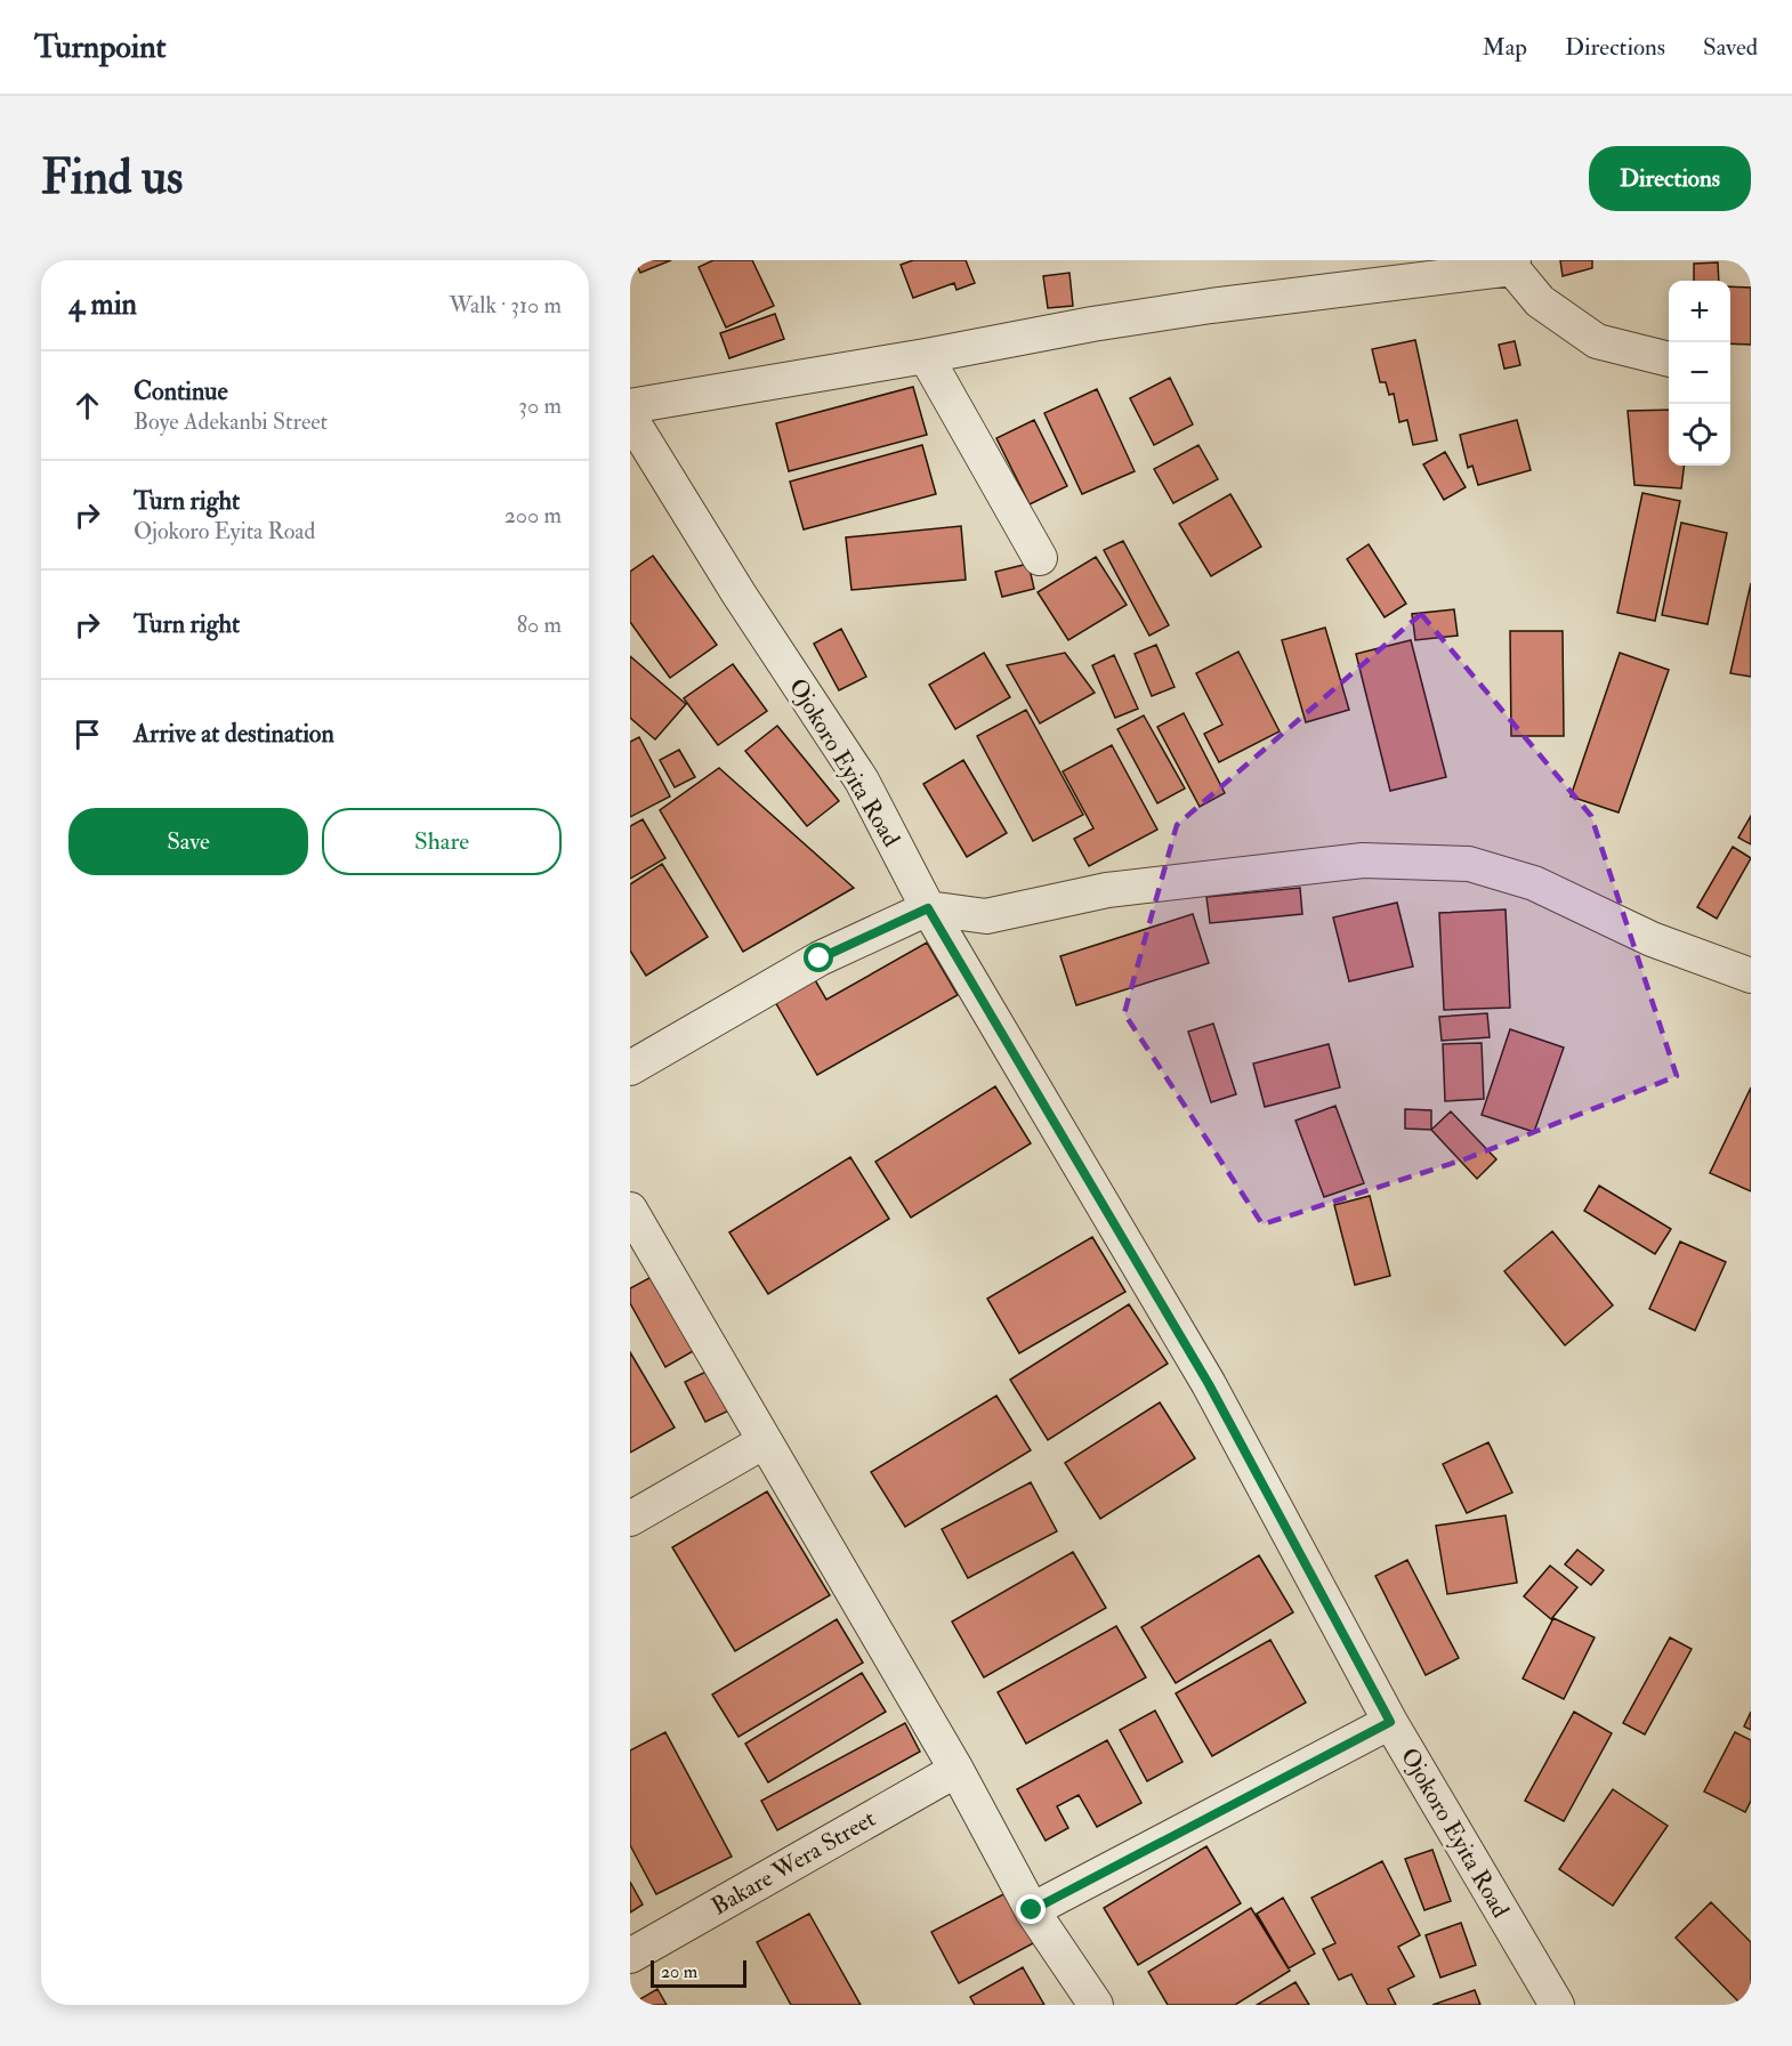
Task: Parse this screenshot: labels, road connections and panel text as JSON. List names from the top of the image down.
{
  "streets": {
    "street": ["Ojokoro Eyita Road", "Bakare Wera Street"]
  },
  "scale_bar": "20 m",
  "page": {
    "header": "Turnpoint",
    "nav": ["Map", "Directions", "Saved"],
    "buttons": [
      "Directions",
      ["Save", "Share"]
    ],
    "title": "Find us",
    "heading": ["4 min", "Walk · 310 m"],
    "map_buttons": ["+", "−"],
    "list": [
      ["Continue", "Boye Adekanbi Street", "30 m"],
      ["Turn right", "Ojokoro Eyita Road", "200 m"],
      ["Turn right", "80 m"],
      "Arrive at destination"
    ],
    "scale": "20 m"
  }
}
